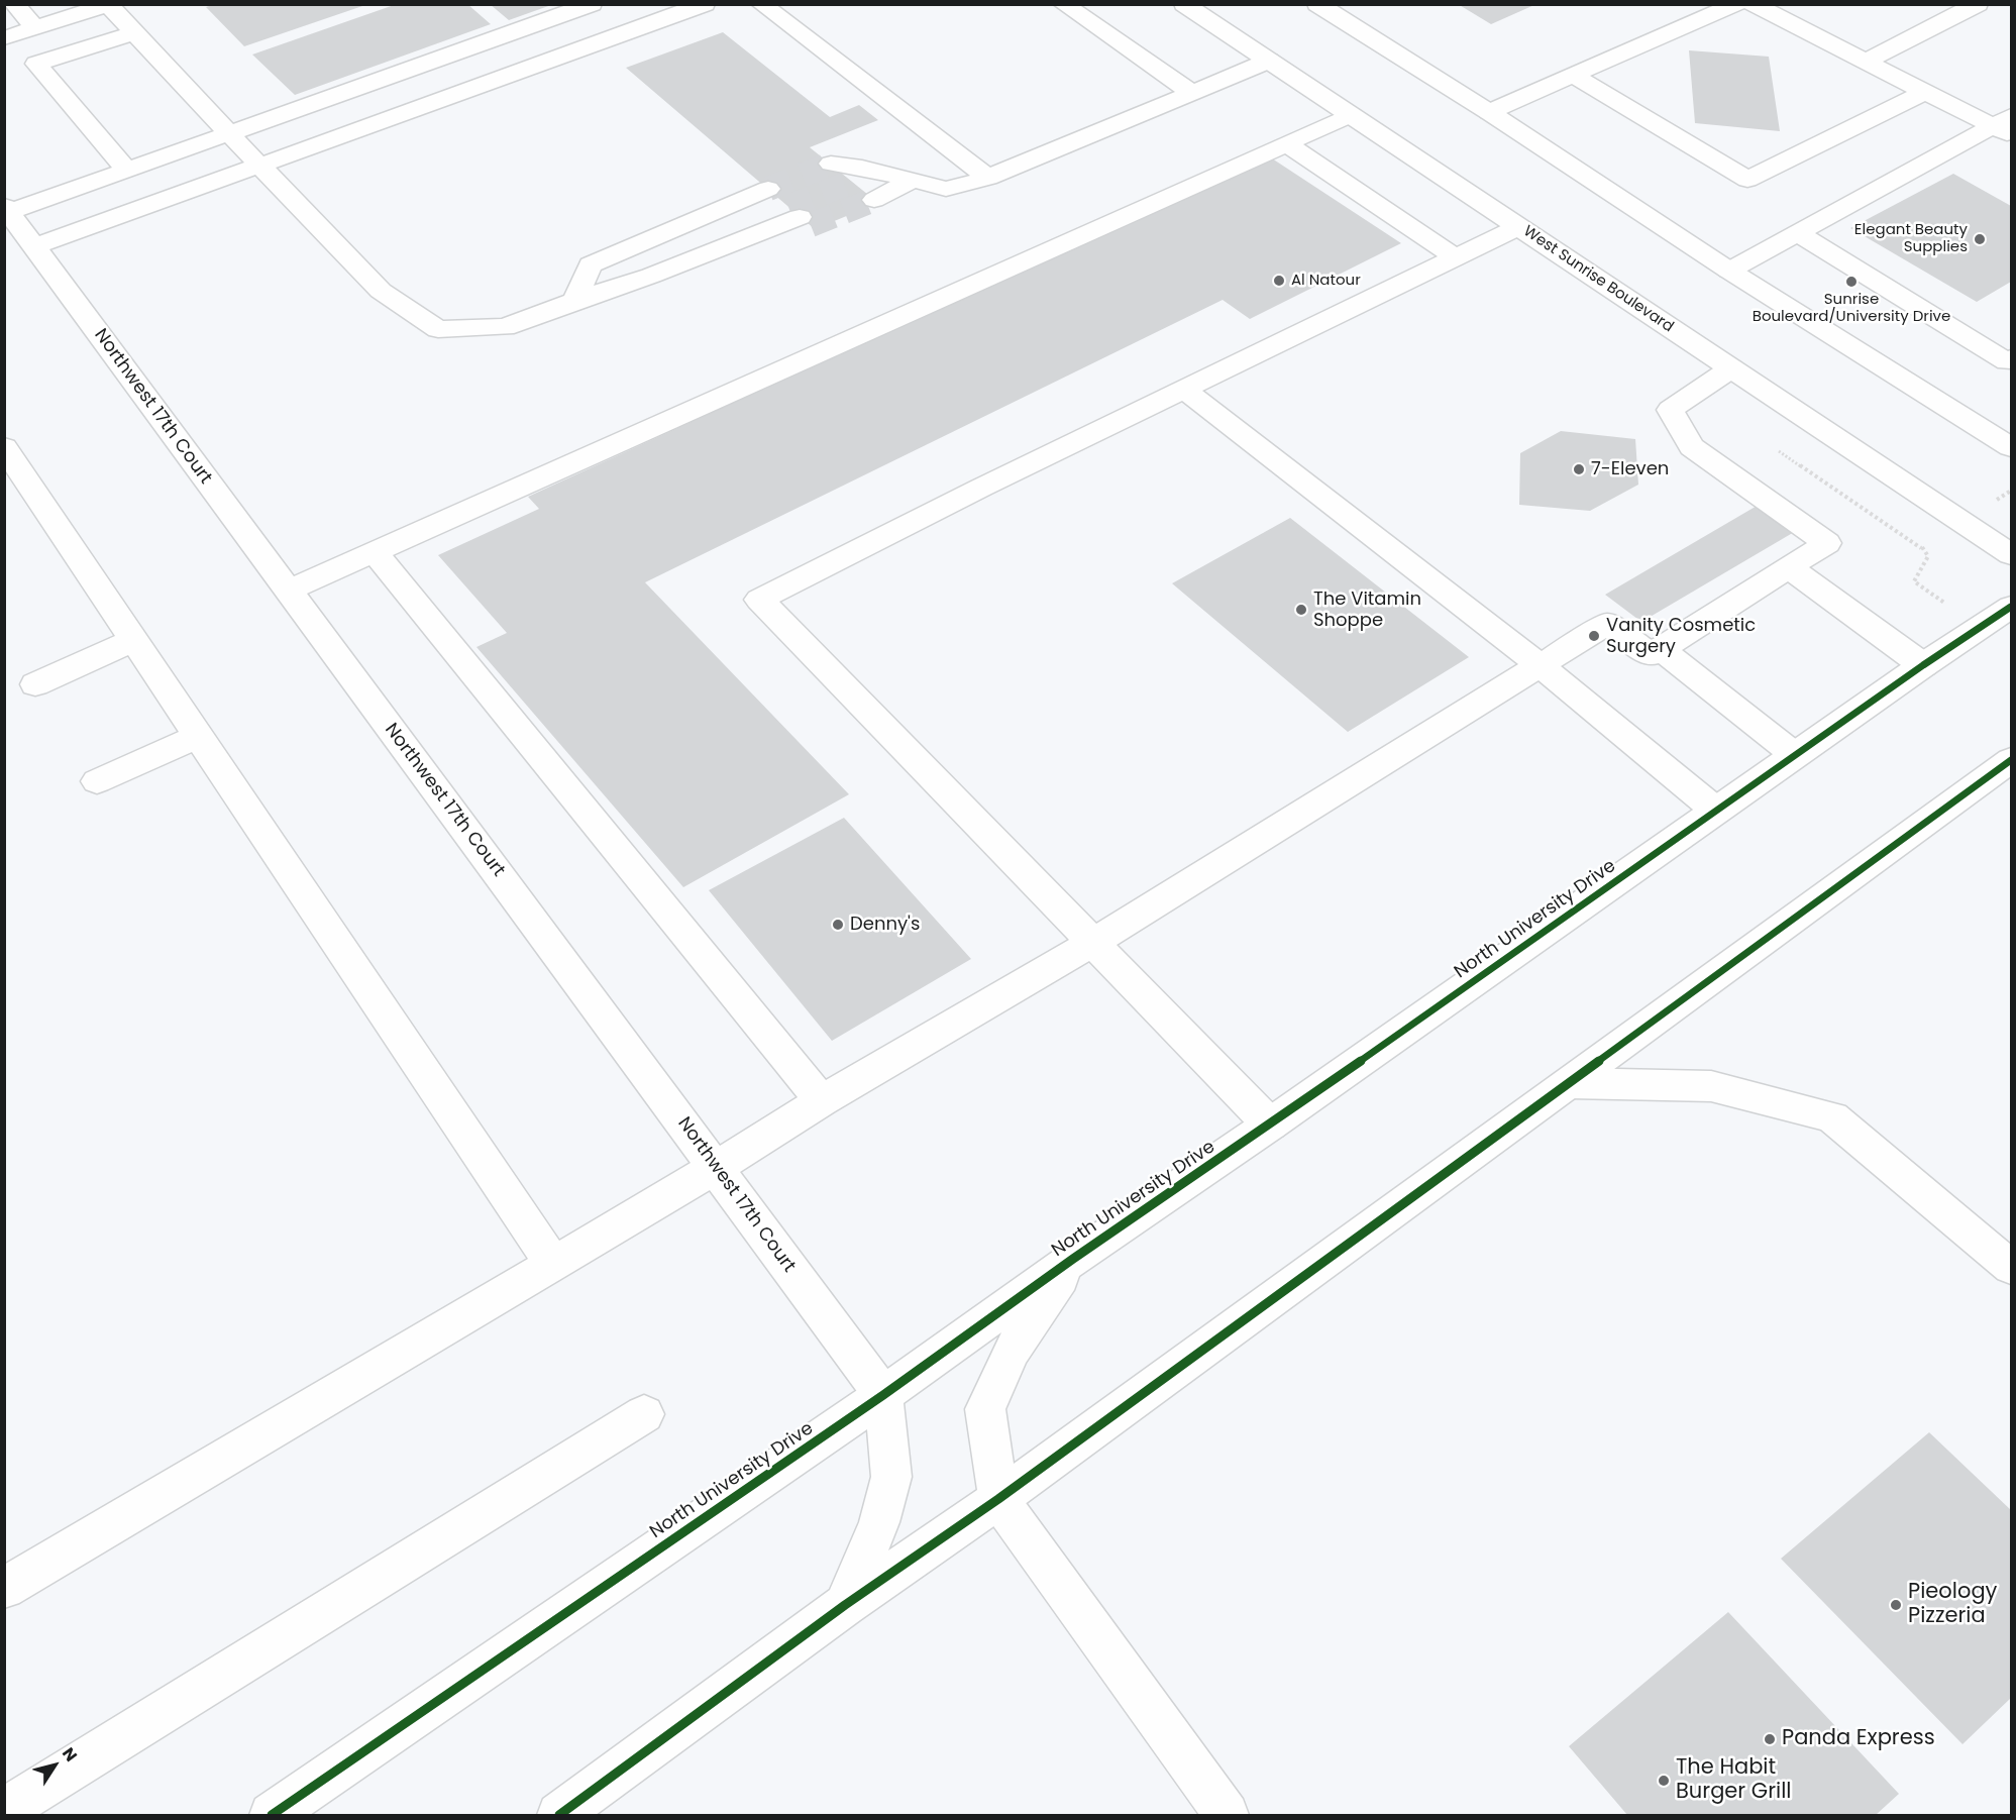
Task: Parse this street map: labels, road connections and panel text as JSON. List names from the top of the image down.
{
  "streets": {
    "main road": ["West Sunrise Boulevard", "Northwest 17th Court", "North University Drive"]
  },
  "crossings": [
    ["Northwest 17th Court", "North University Drive"]
  ],
  "places": [
    "Elegant Beauty Supplies",
    "Al Natour",
    "Sunrise Boulevard/University Drive",
    "7-Eleven",
    "The Vitamin Shoppe",
    "Vanity Cosmetic Surgery",
    "Denny's",
    "Pieology Pizzeria",
    "Panda Express",
    "The Habit Burger Grill"
  ],
  "north": "top right"
}
